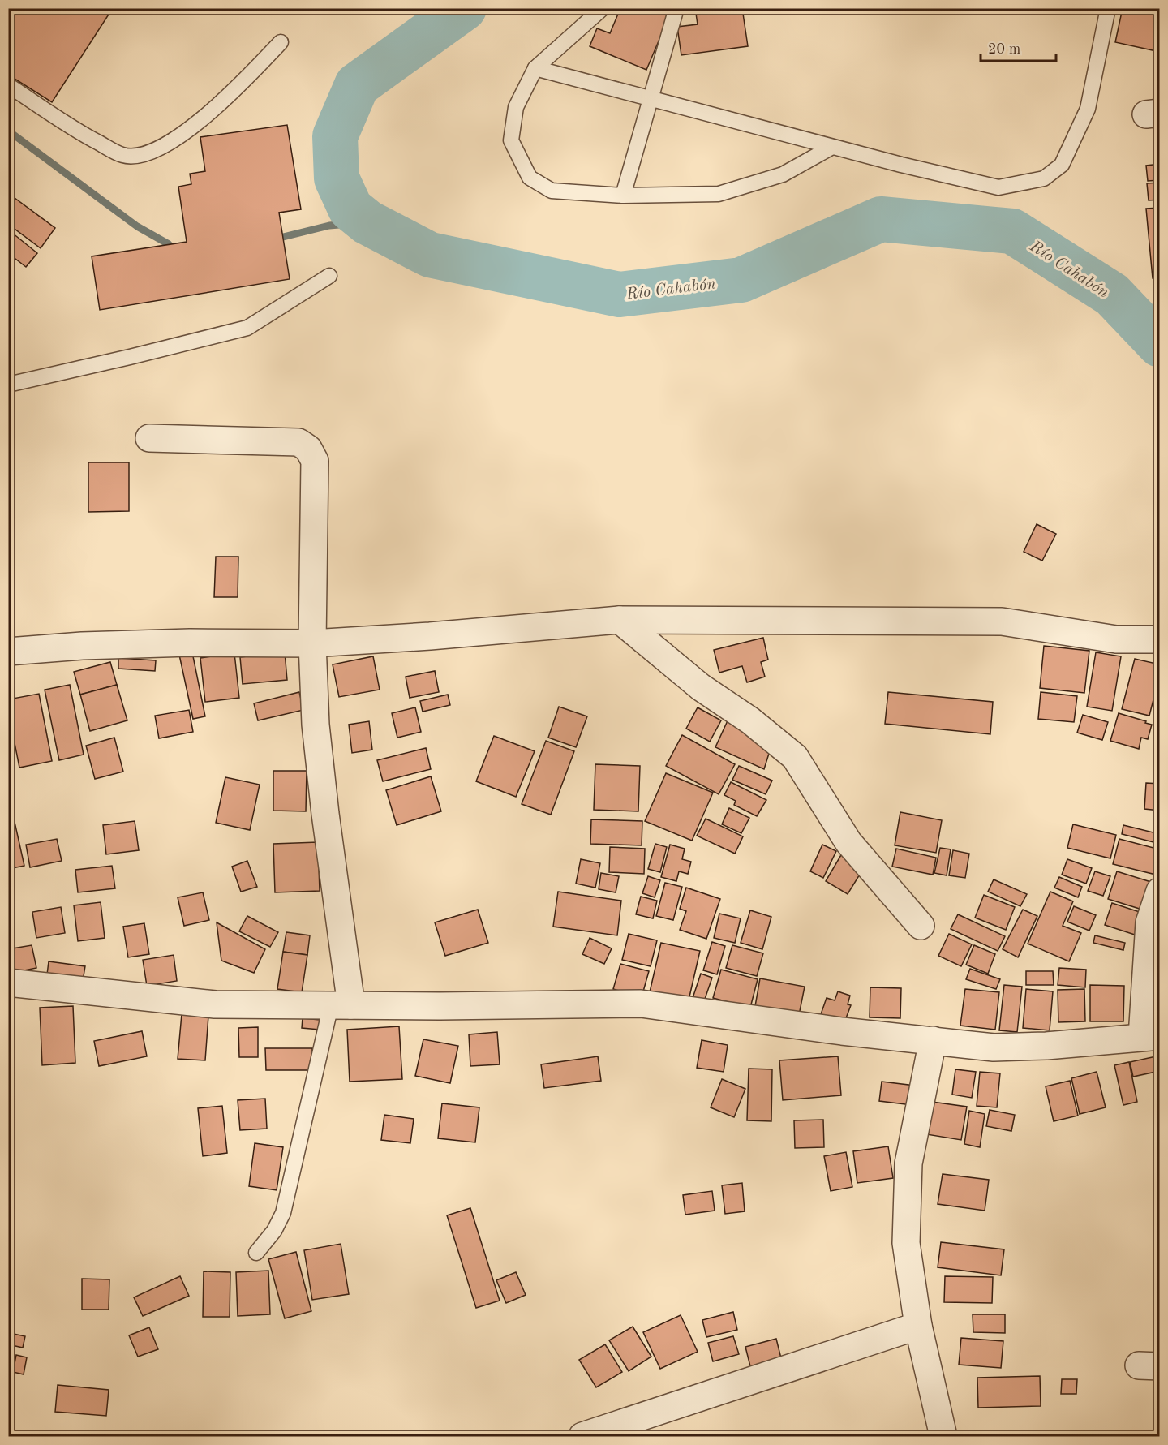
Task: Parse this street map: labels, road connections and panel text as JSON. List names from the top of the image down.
{
  "water": ["Río Cahabón"],
  "scale_bar": "20 m"
}
